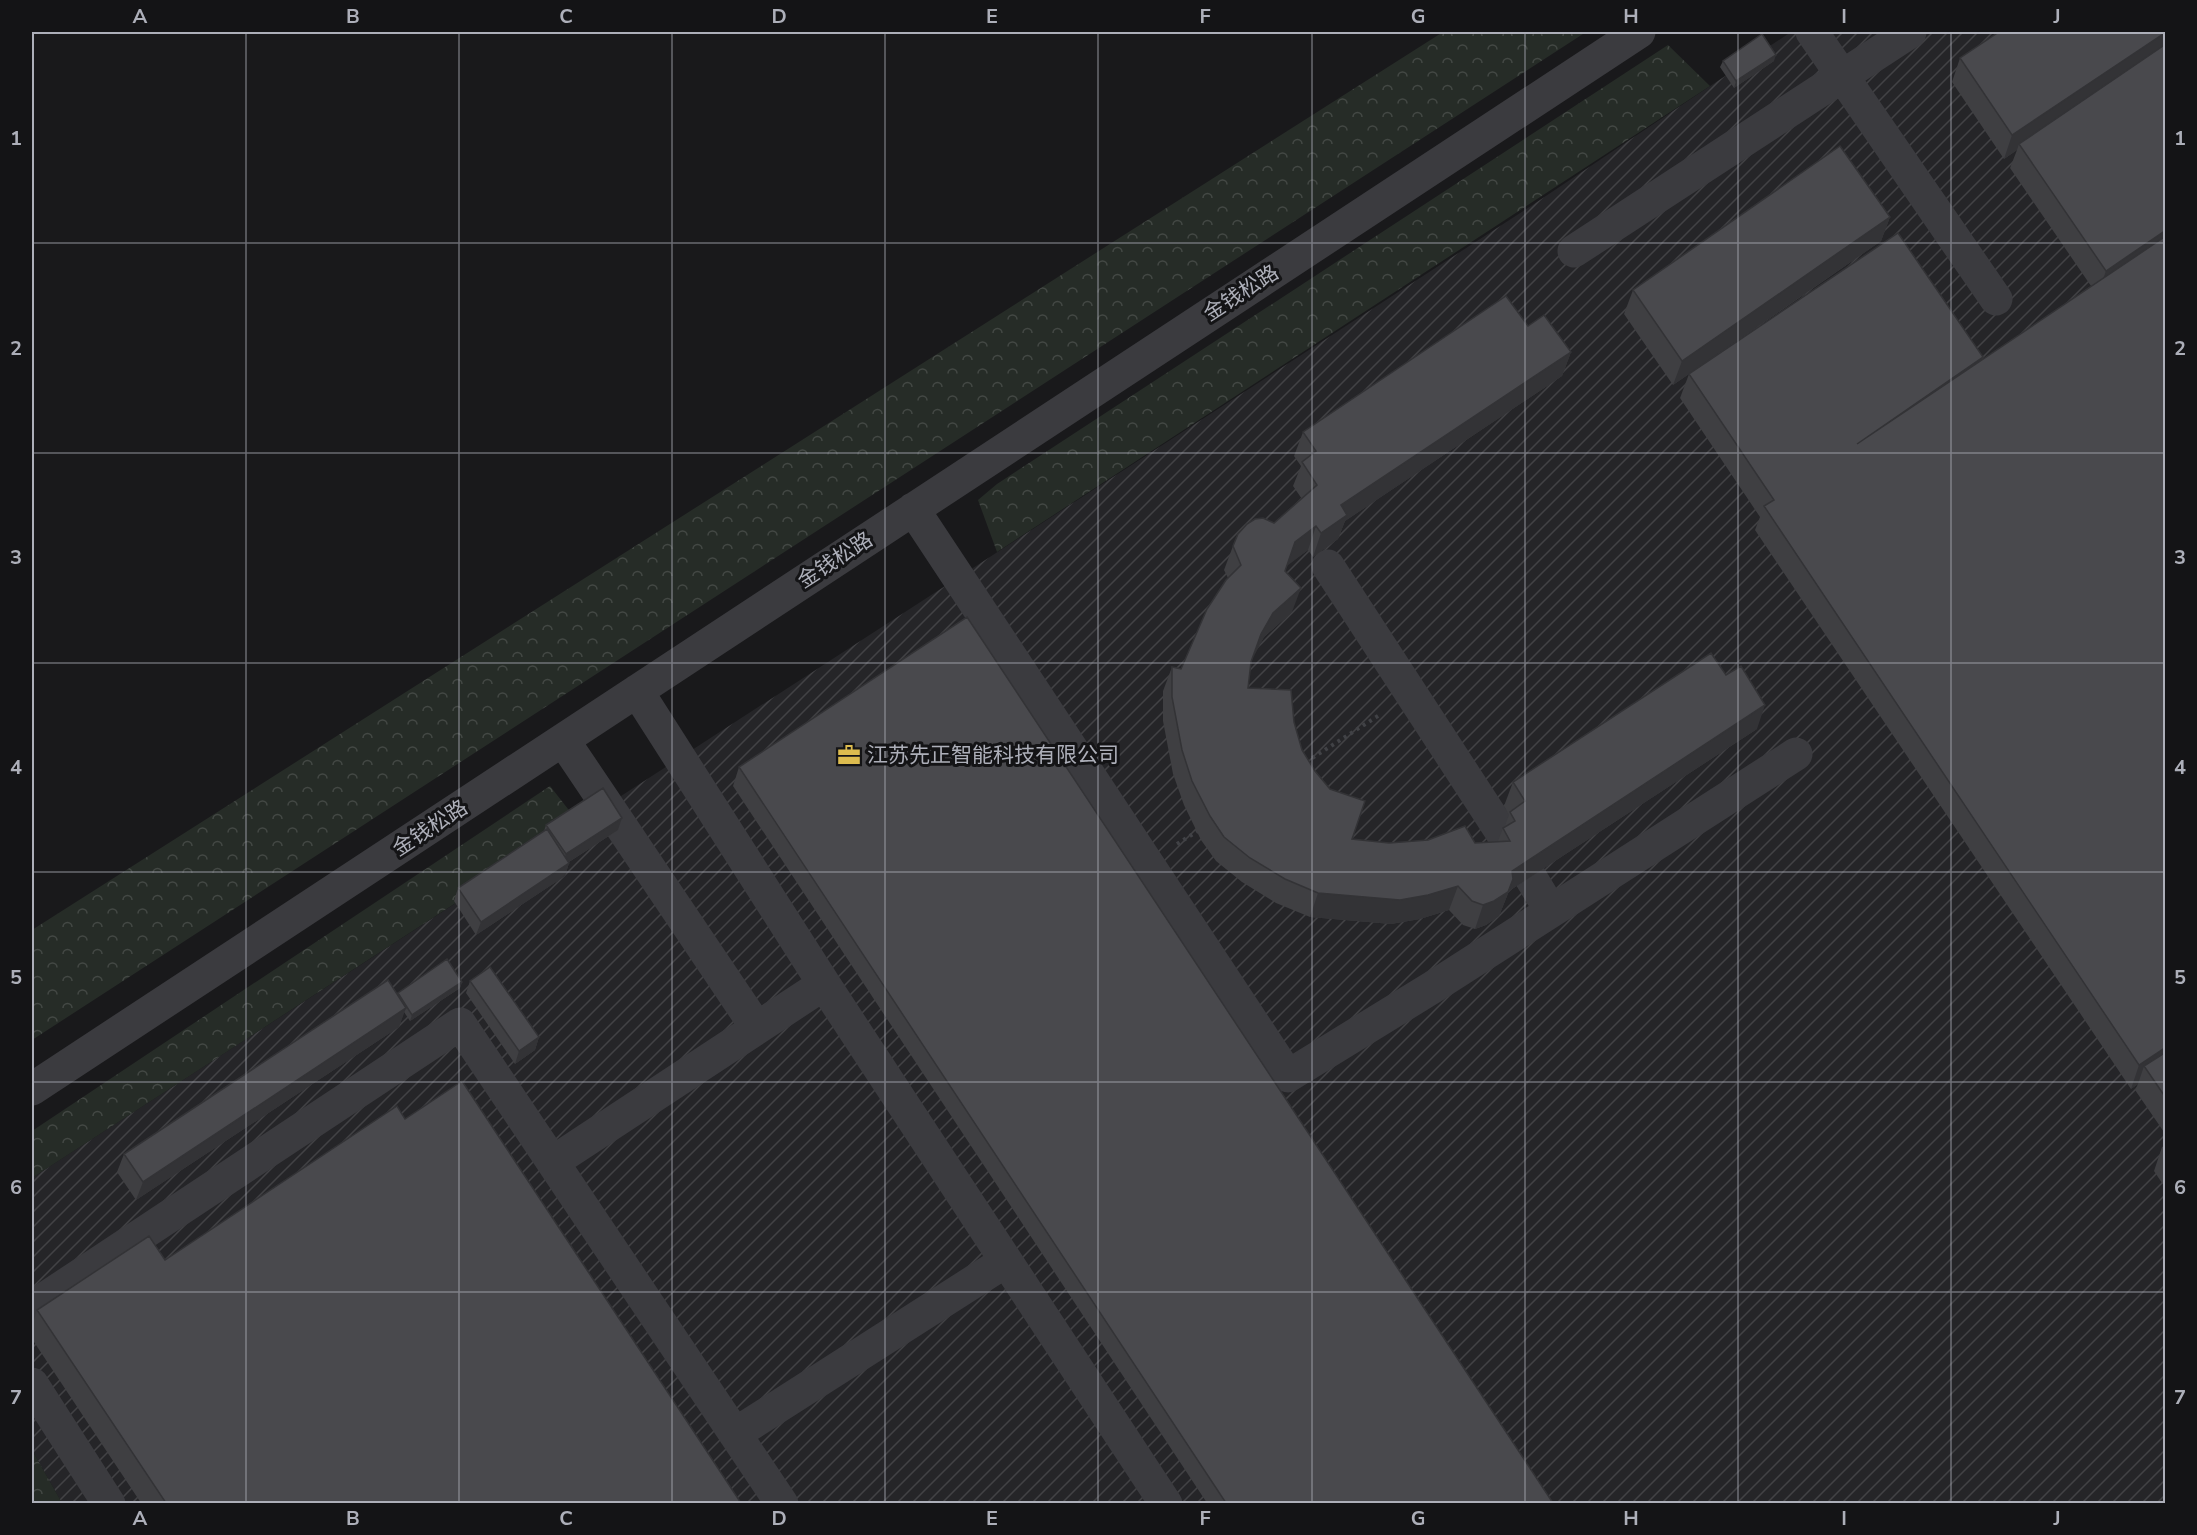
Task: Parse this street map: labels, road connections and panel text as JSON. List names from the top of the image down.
{
  "streets": {
    "street": ["金钱松路"]
  },
  "places": {
    "office": ["江苏先正智能科技有限公司"]
  },
  "grid": {
    "columns": [
      "A",
      "B",
      "C",
      "D",
      "E",
      "F",
      "G",
      "H",
      "I",
      "J"
    ],
    "rows": [
      "1",
      "2",
      "3",
      "4",
      "5",
      "6",
      "7"
    ]
  }
}
